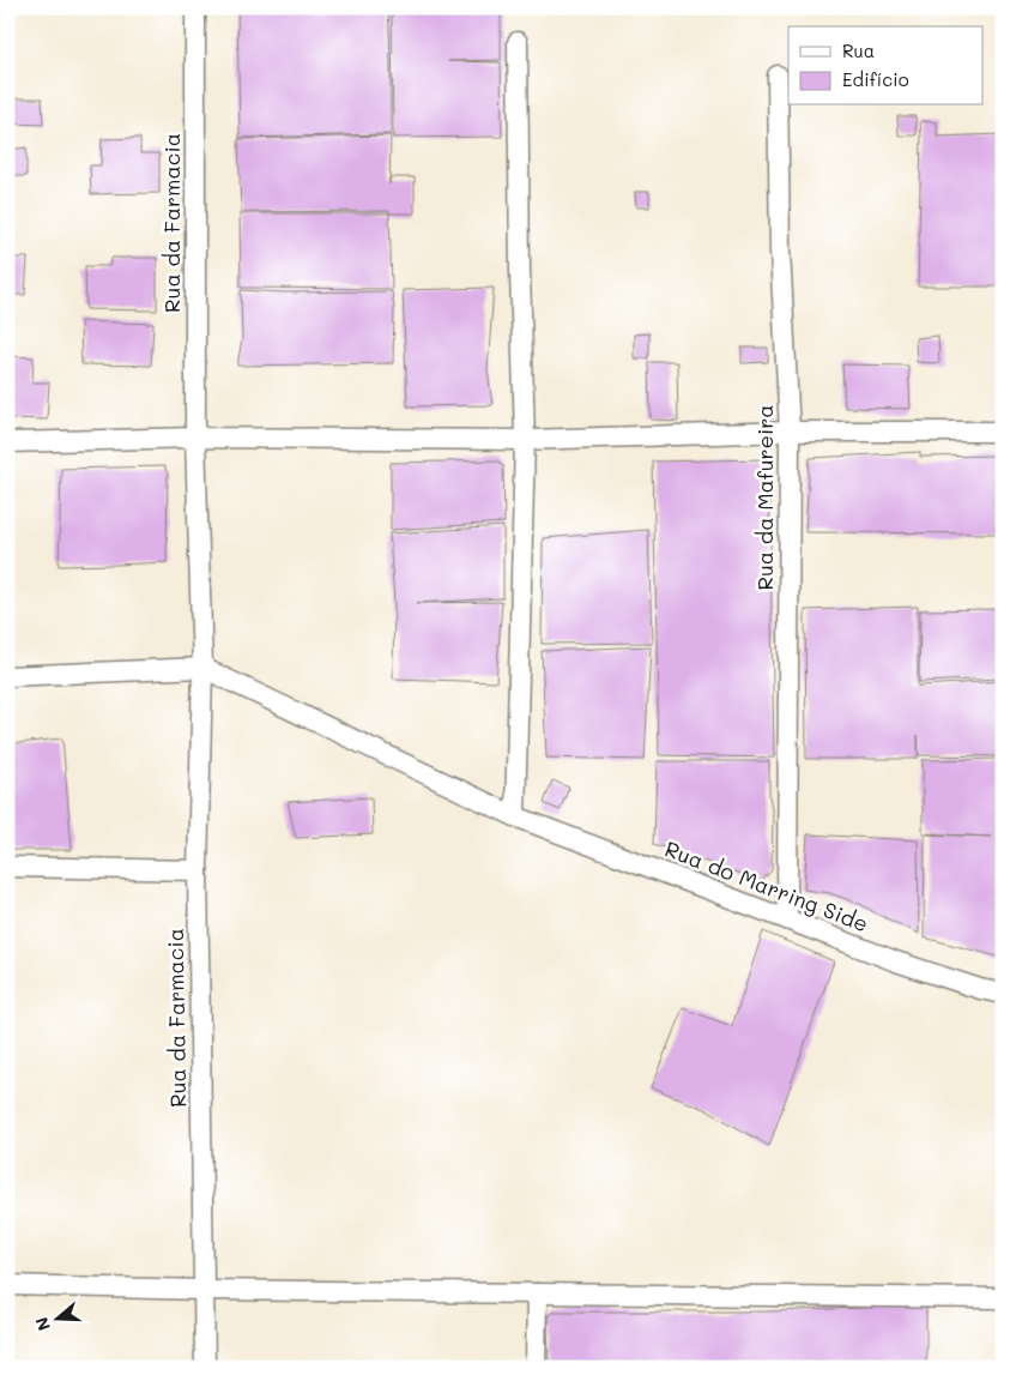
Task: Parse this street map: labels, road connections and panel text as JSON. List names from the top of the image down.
{
  "streets": {
    "street": ["Rua da Farmacia", "Rua da Mafureira", "Rua do Marring Side"]
  },
  "crossings": [
    ["Rua da Farmacia", "Rua do Marring Side"],
    ["Rua da Mafureira", "Rua do Marring Side"]
  ],
  "legend": ["Rua", "Edifício"],
  "north": "left"
}
